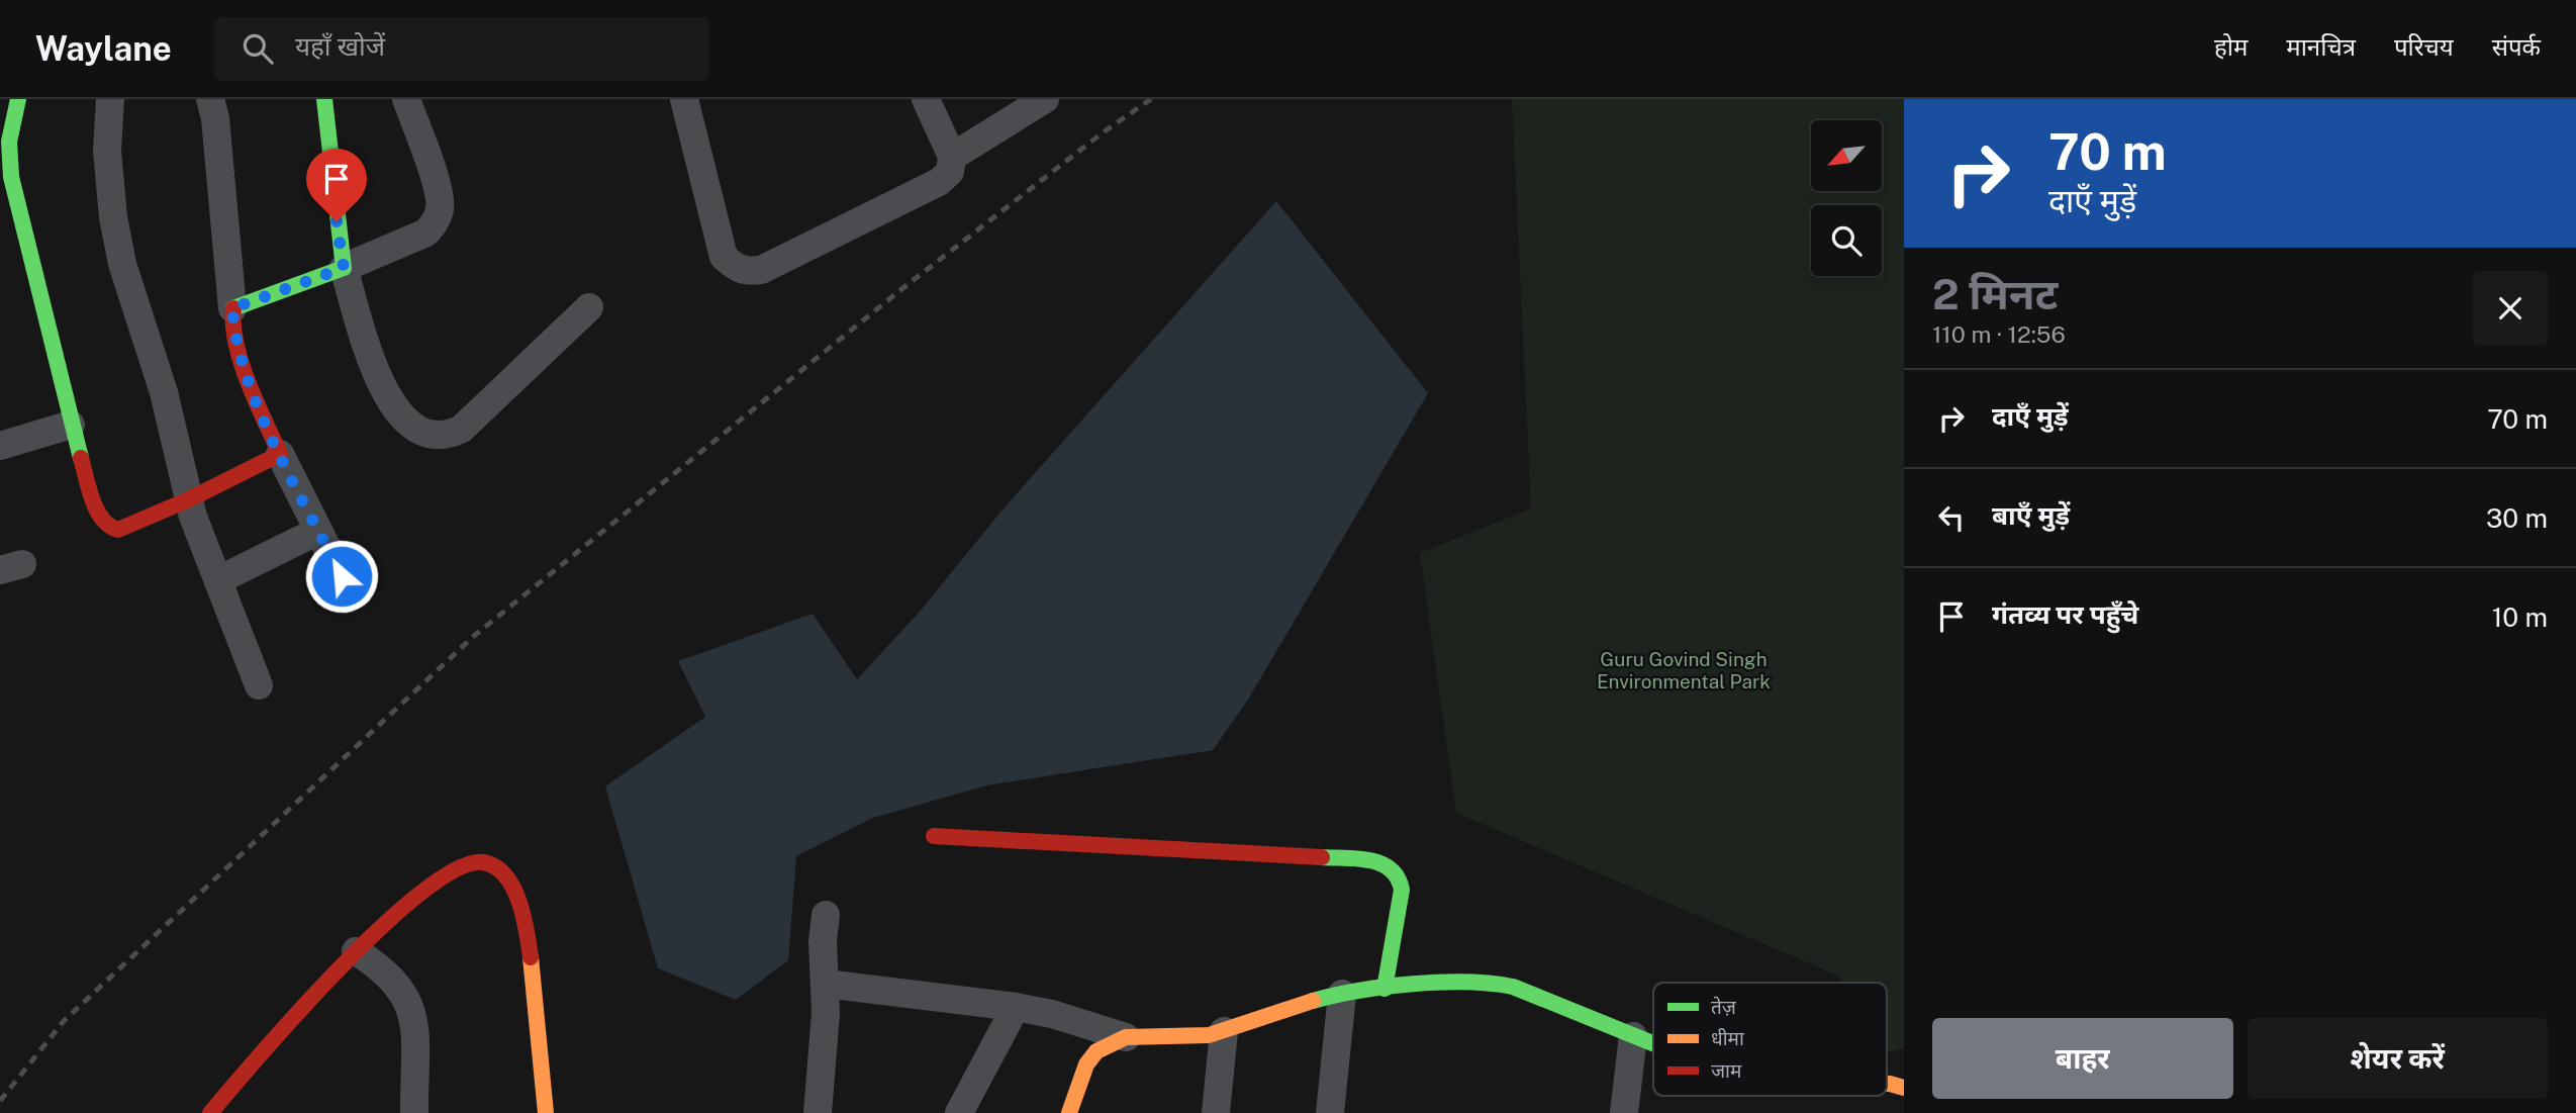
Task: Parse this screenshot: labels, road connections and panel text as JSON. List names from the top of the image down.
{
  "parks": ["Guru Govind Singh Environmental Park"],
  "legend": ["तेज़", "धीमा", "जाम"],
  "north": "bottom left",
  "page": {
    "header": "Waylane",
    "search": "यहाँ खोजें",
    "nav": [
      "होम",
      "मानचित्र",
      "परिचय",
      "संपर्क"
    ],
    "turn": ["70 m", "दाएँ मुड़ें"],
    "heading": ["2 मिनट", "110 m · 12:56"],
    "list": [
      {
        "name": "दाएँ मुड़ें",
        "value": "70 m"
      },
      {
        "name": "बाएँ मुड़ें",
        "value": "30 m"
      },
      {
        "name": "गंतव्य पर पहुँचे",
        "value": "10 m"
      }
    ],
    "buttons": ["बाहर", "शेयर करें"]
  }
}
